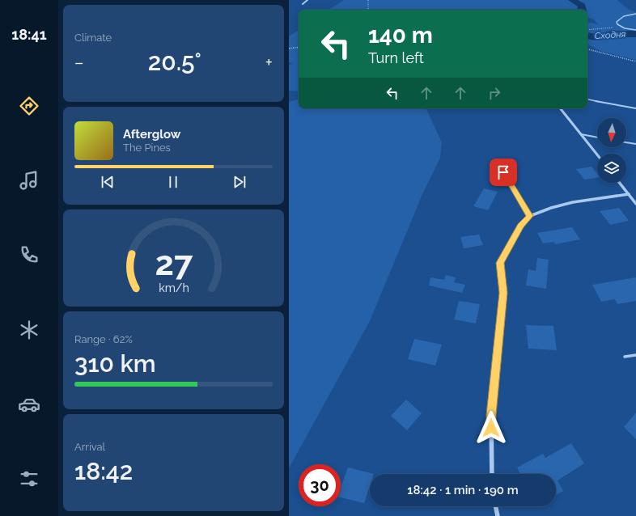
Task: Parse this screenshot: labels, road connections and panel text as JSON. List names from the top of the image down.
{
  "water": ["Сходня"],
  "north": "bottom",
  "page": {
    "tabs": "18:41",
    "tile": [
      "Climate",
      ["Range · 62%", "310 km"],
      ["Arrival", "18:42"]
    ],
    "turn": ["140 m", "Turn left"],
    "heat": ["−", "20.5°", "+"],
    "song": ["Afterglow", "The Pines"],
    "limit": "30",
    "trip": "18:42 · 1 min · 190 m",
    "gauge": ["27", "km/h"]
  }
}
